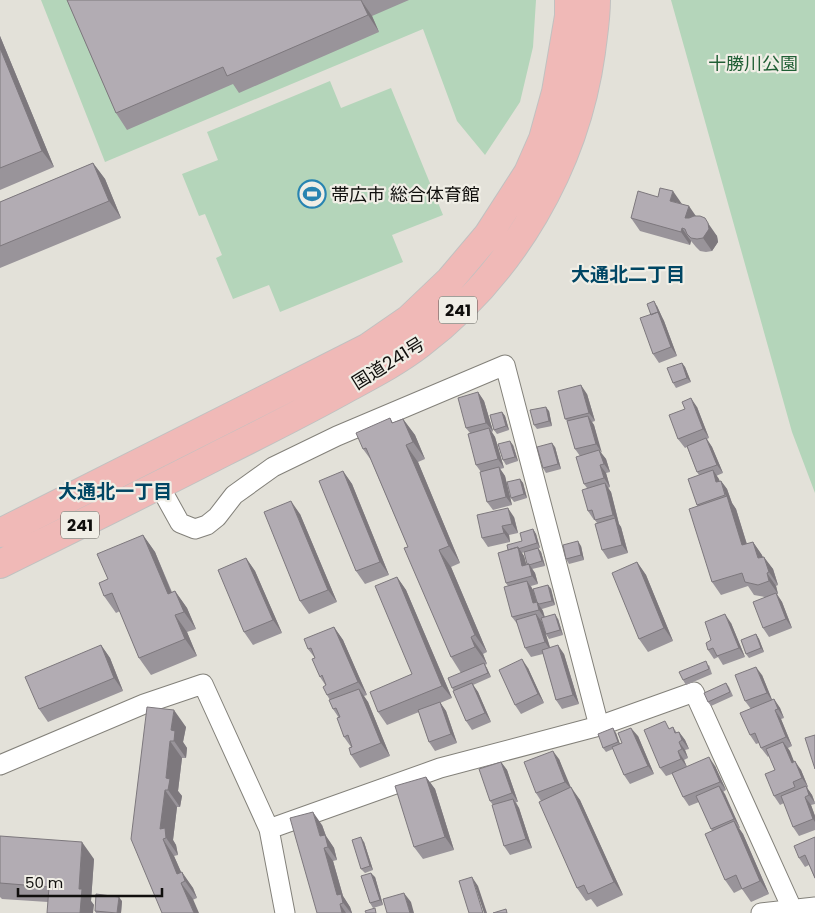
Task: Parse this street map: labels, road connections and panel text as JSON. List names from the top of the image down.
{
  "streets": {
    "highway": ["241", "国道241号"]
  },
  "districts": ["大通北二丁目", "大通北一丁目"],
  "parks": ["十勝川公園"],
  "places": {
    "sports": ["帯広市 総合体育館"]
  },
  "scale_bar": "50 m"
}
